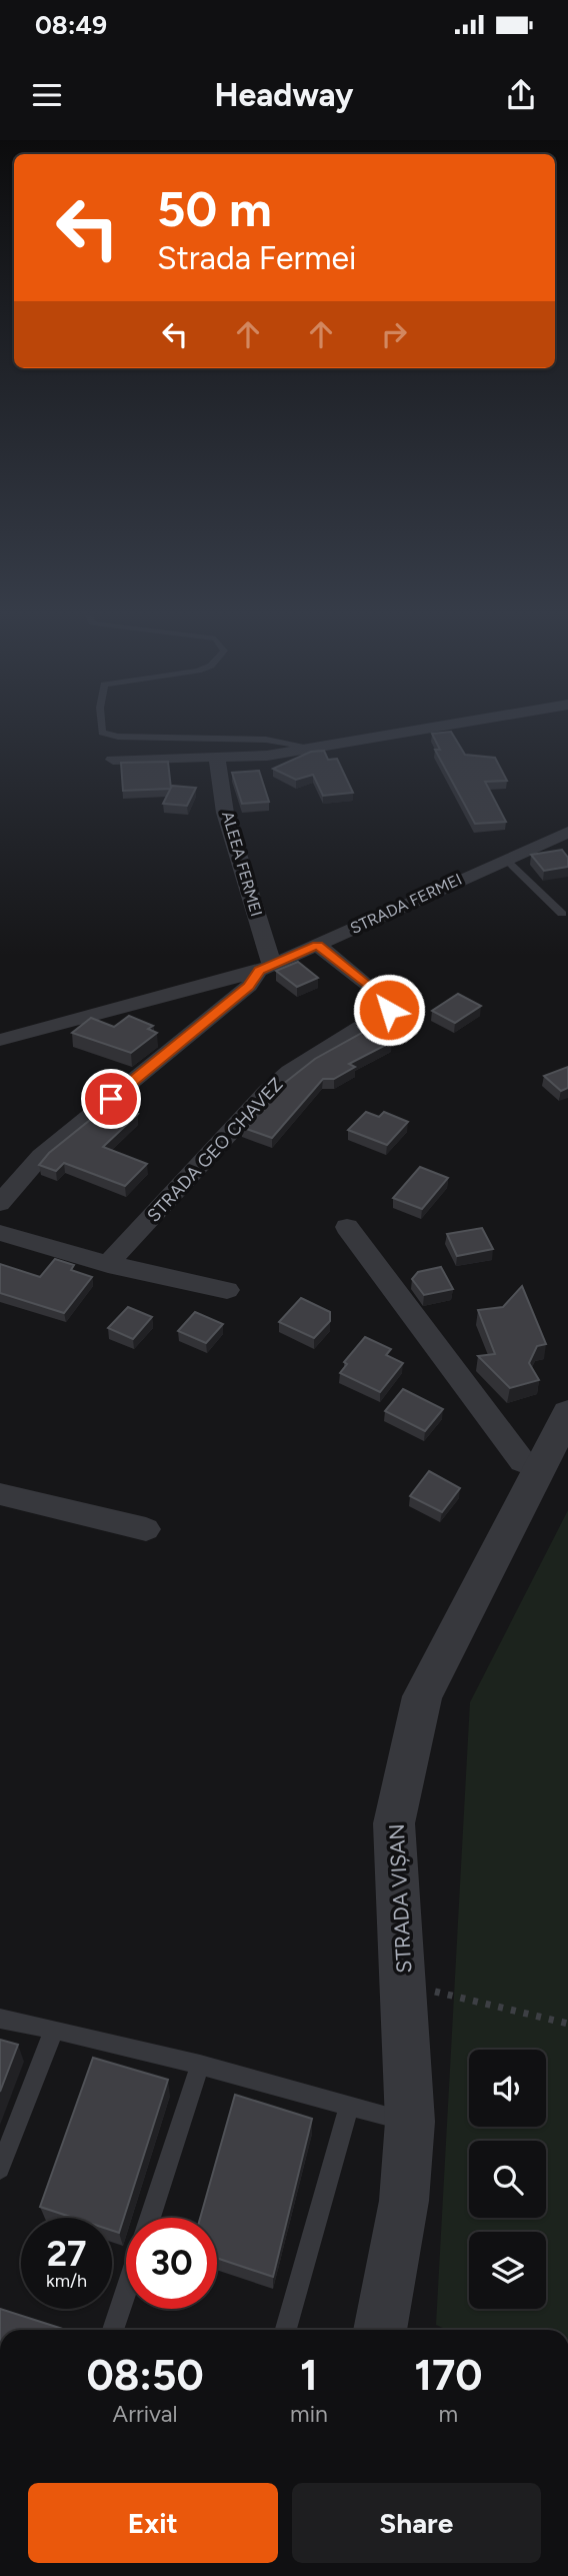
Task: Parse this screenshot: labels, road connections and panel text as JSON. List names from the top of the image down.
{
  "streets": {
    "street": [
      "ALEEA FERMEI",
      "STRADA FERMEI",
      "STRADA GEO CHAVEZ",
      "STRADA VIȘAN"
    ]
  },
  "crossings": [
    ["ALEEA FERMEI", "STRADA FERMEI"],
    ["STRADA FERMEI", "STRADA GEO CHAVEZ"]
  ],
  "page": {
    "status": "08:49",
    "header": "Headway",
    "turn": ["50 m", "Strada Fermei"],
    "speed": "27 km/h",
    "limit": "30",
    "eta": [
      "08:50",
      "Arrival",
      "1",
      "min",
      "170",
      "m"
    ],
    "buttons": ["Exit", "Share"]
  }
}
